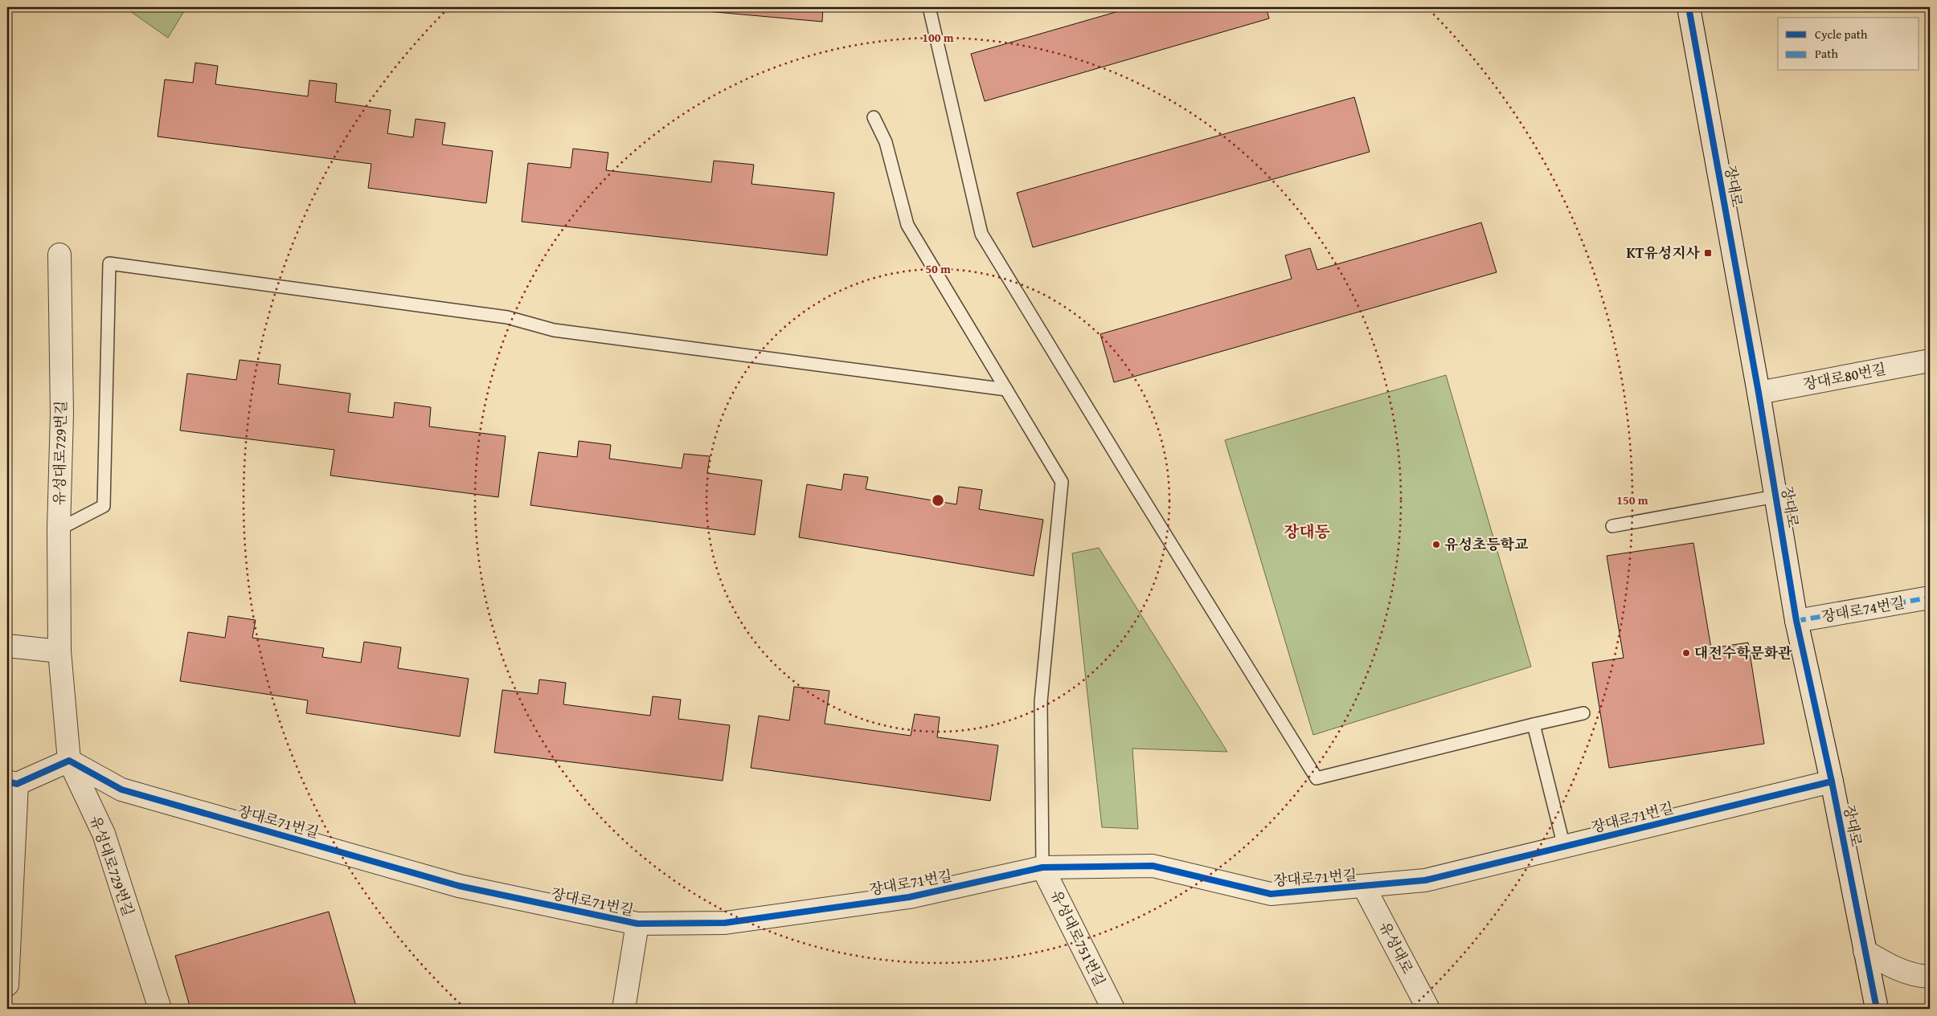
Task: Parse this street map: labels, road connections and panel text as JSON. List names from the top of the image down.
{
  "streets": {
    "street": [
      "장대로",
      "장대로80번길",
      "유성대로729번길",
      "장대로74번길",
      "장대로71번길",
      "유성대로751번길",
      "유성대로"
    ]
  },
  "crossings": [
    ["장대로", "장대로80번길"],
    ["장대로", "장대로74번길"],
    ["장대로", "장대로71번길"],
    ["유성대로729번길", "장대로71번길"],
    ["장대로71번길", "유성대로751번길"],
    ["장대로71번길", "유성대로"]
  ],
  "districts": ["장대동"],
  "places": {
    "transit": ["KT유성지사"],
    "other": ["유성초등학교", "대전수학문화관"]
  },
  "legend": ["Cycle path", "Path"],
  "rings": ["100 m", "50 m", "150 m"]
}
